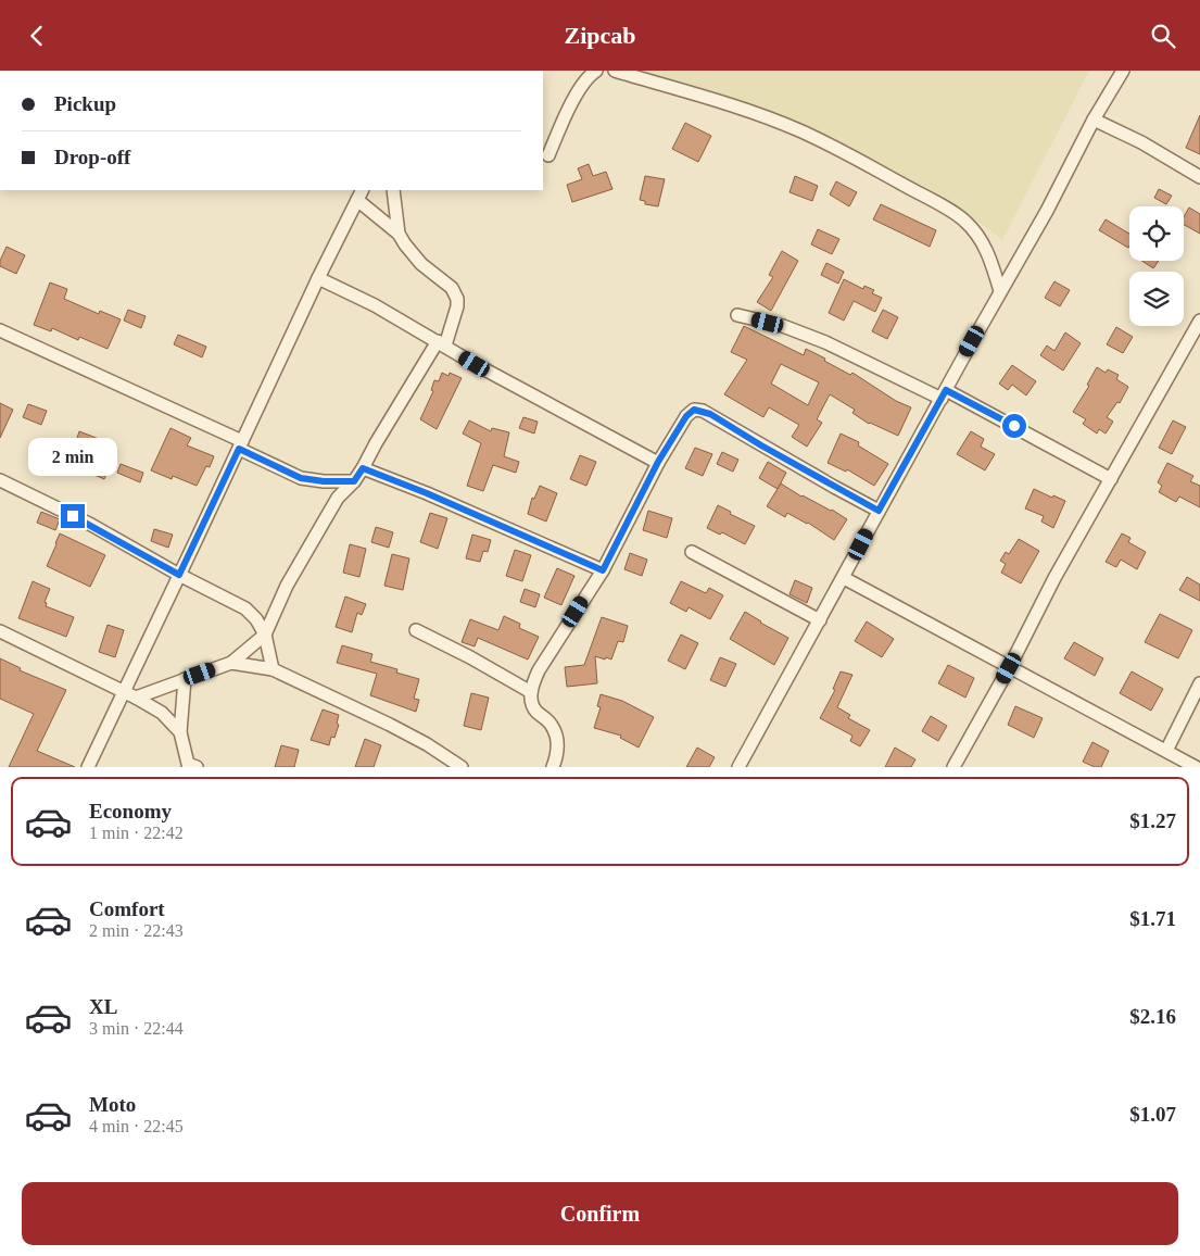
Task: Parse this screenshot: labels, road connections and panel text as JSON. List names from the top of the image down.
{
  "page": {
    "header": "Zipcab",
    "banner": ["Pickup", "Drop-off"],
    "bubble": "2 min",
    "list": [
      {
        "name": "Economy",
        "note": "1 min · 22:42",
        "value": "$1.27"
      },
      {
        "name": "Comfort",
        "note": "2 min · 22:43",
        "value": "$1.71"
      },
      {
        "name": "XL",
        "note": "3 min · 22:44",
        "value": "$2.16"
      },
      {
        "name": "Moto",
        "note": "4 min · 22:45",
        "value": "$1.07"
      }
    ],
    "buttons": "Confirm"
  }
}
